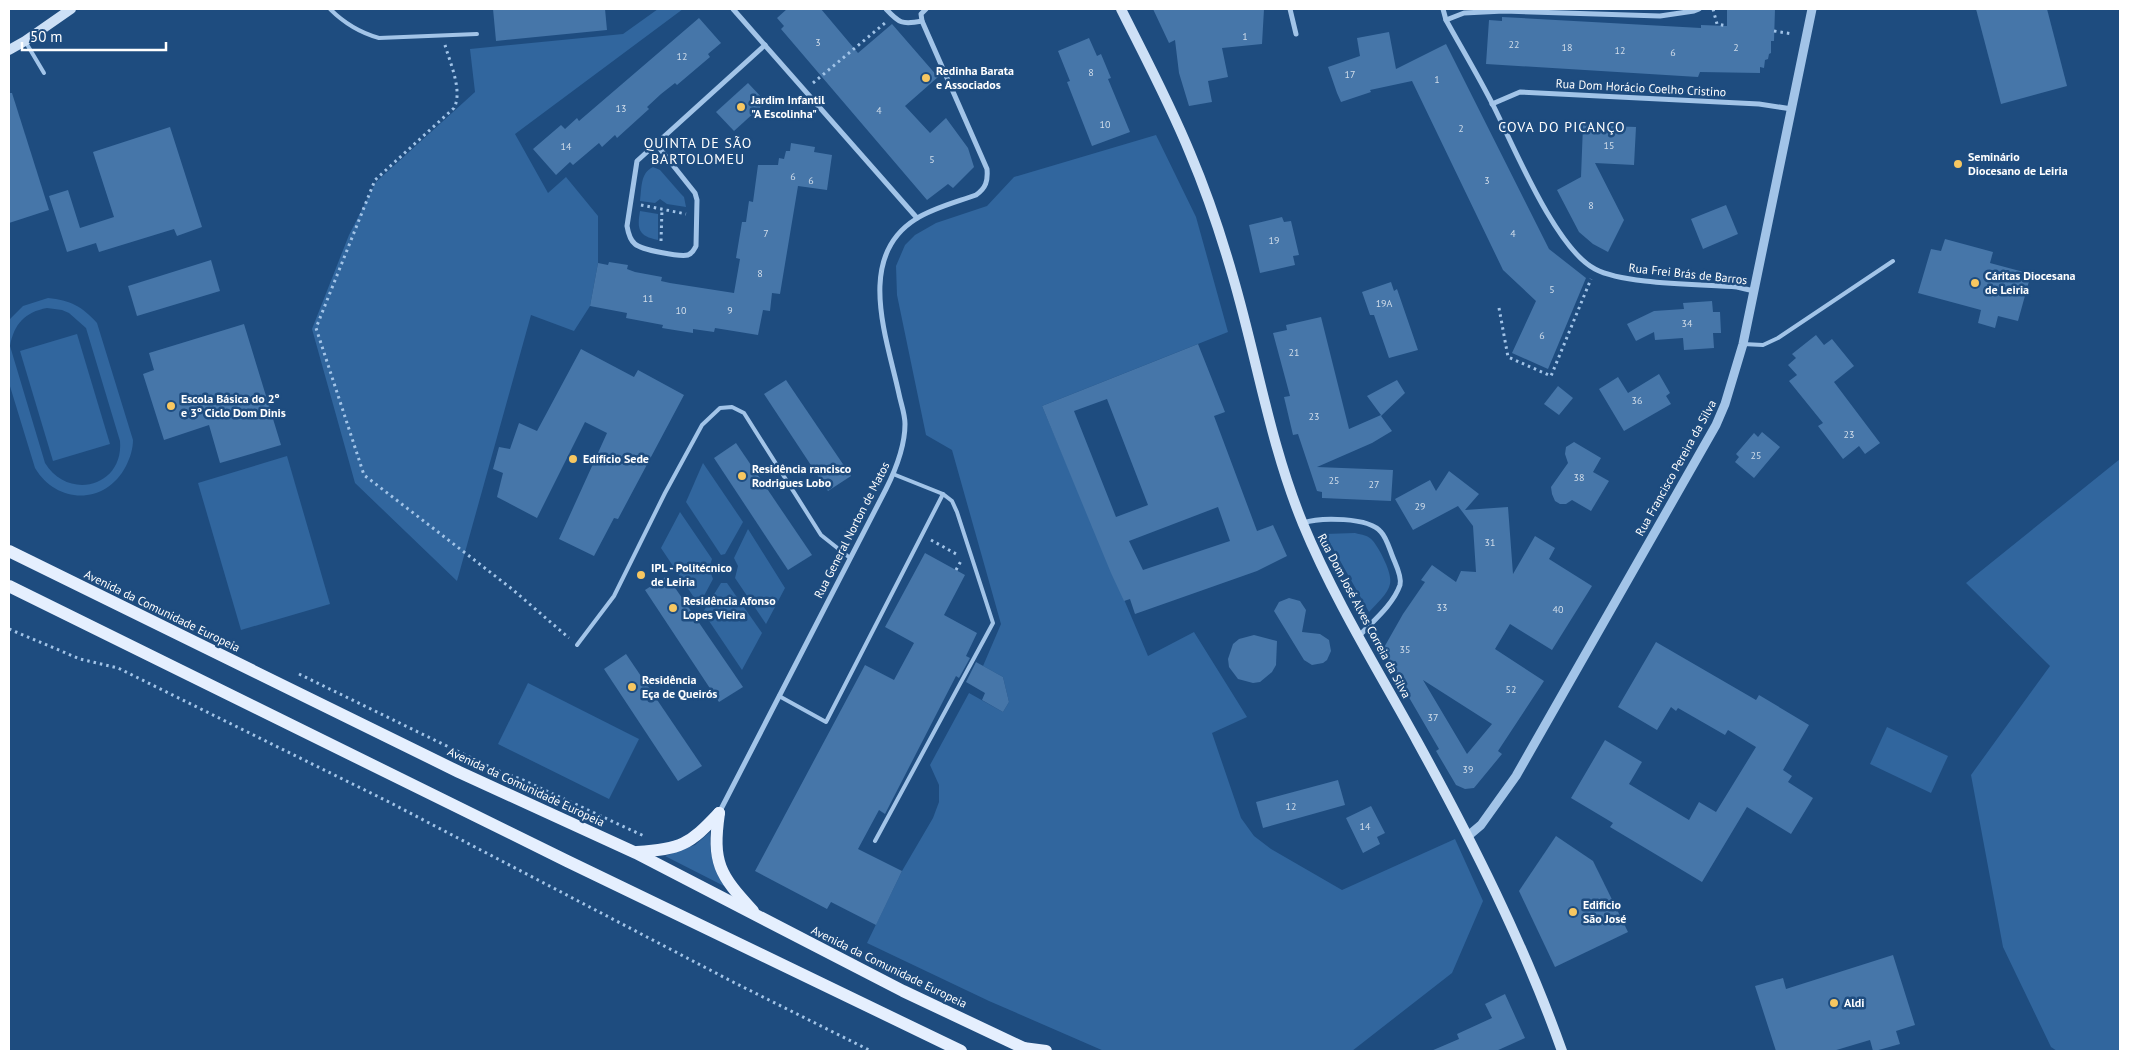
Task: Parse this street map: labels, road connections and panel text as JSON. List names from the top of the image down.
{
  "streets": {
    "main road": ["Avenida da Comunidade Europeia", "Rua Dom José Alves Correia da Silva"],
    "street": [
      "Rua Dom Horácio Coelho Cristino",
      "Rua Frei Brás de Barros",
      "Rua Francisco Pereira da Silva",
      "Rua General Norton de Matos"
    ]
  },
  "crossings": [
    ["Rua Dom Horácio Coelho Cristino", "Rua Frei Brás de Barros"],
    ["Rua Dom Horácio Coelho Cristino", "Rua Francisco Pereira da Silva"],
    ["Rua Frei Brás de Barros", "Rua Francisco Pereira da Silva"],
    ["Rua Francisco Pereira da Silva", "Rua Dom José Alves Correia da Silva"]
  ],
  "districts": ["COVA DO PICANÇO", "QUINTA DE SÃO BARTOLOMEU"],
  "places": [
    "Redinha Barata e Associados",
    "Jardim Infantil \"A Escolinha\"",
    "Seminário Diocesano de Leiria",
    "Cáritas Diocesana de Leiria",
    "Escola Básica do 2º e 3º Ciclo Dom Dinis",
    "Edifício Sede",
    "Residência rancisco Rodrigues Lobo",
    "IPL - Politécnico de Leiria",
    "Residência Afonso Lopes Vieira",
    "Residência Eça de Queirós",
    "Edifício São José",
    "Aldi"
  ],
  "house_numbers": [
    "1",
    "3",
    "22",
    "18",
    "2",
    "12",
    "6",
    "12",
    "8",
    "17",
    "1",
    "13",
    "4",
    "10",
    "2",
    "15",
    "14",
    "5",
    "6",
    "6",
    "3",
    "8",
    "7",
    "4",
    "19",
    "8",
    "5",
    "11",
    "19A",
    "10",
    "9",
    "34",
    "6",
    "21",
    "36",
    "23",
    "23",
    "25",
    "38",
    "25",
    "27",
    "29",
    "31",
    "33",
    "40",
    "35",
    "52",
    "37",
    "39",
    "12",
    "14"
  ],
  "scale_bar": "50 m"
}
